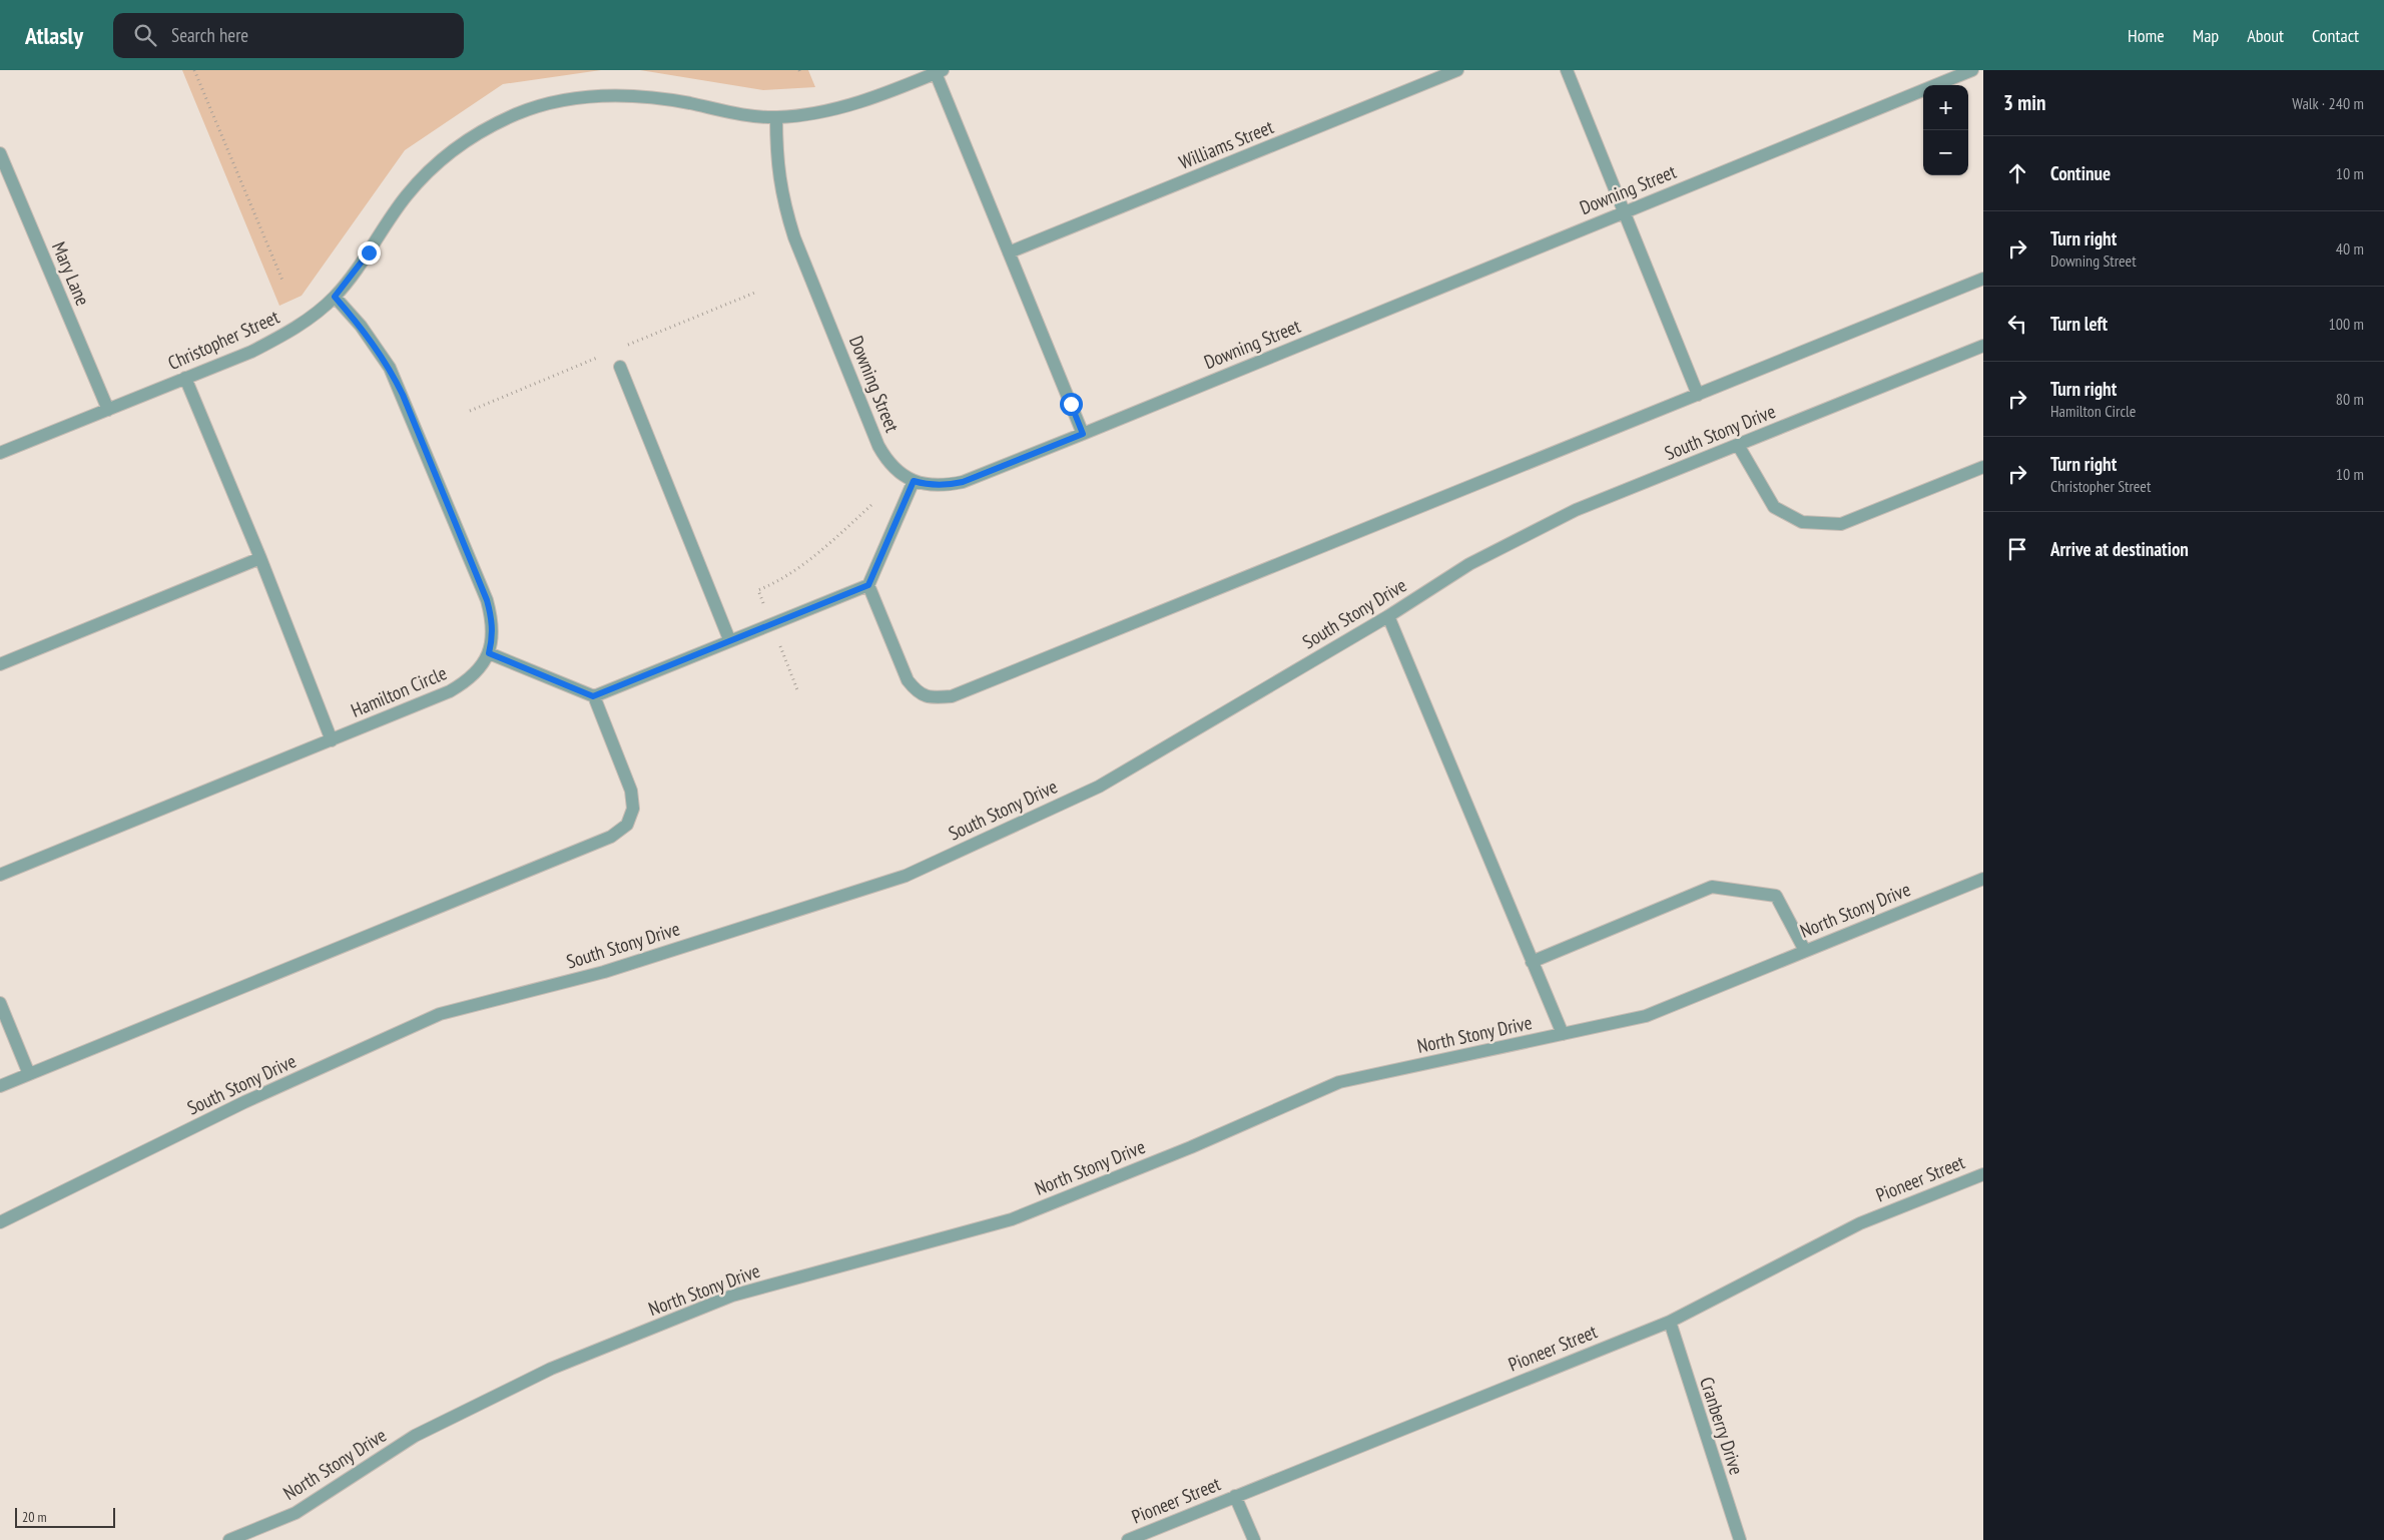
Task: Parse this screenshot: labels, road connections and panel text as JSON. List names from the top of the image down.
{
  "streets": {
    "street": [
      "Williams Street",
      "Downing Street",
      "Mary Lane",
      "Christopher Street",
      "South Stony Drive",
      "Hamilton Circle",
      "North Stony Drive",
      "Pioneer Street",
      "Cranberry Drive"
    ]
  },
  "crossings": [
    ["Downing Street", "Christopher Street"],
    ["Mary Lane", "Christopher Street"],
    ["Christopher Street", "Hamilton Circle"],
    ["Pioneer Street", "Cranberry Drive"]
  ],
  "scale_bar": "20 m",
  "page": {
    "header": "Atlasly",
    "search": "Search here",
    "nav": [
      "Home",
      "Map",
      "About",
      "Contact"
    ],
    "heading": ["3 min", "Walk · 240 m"],
    "map_buttons": ["+", "−"],
    "list": [
      ["Continue", "10 m"],
      ["Turn right", "Downing Street", "40 m"],
      ["Turn left", "100 m"],
      ["Turn right", "Hamilton Circle", "80 m"],
      ["Turn right", "Christopher Street", "10 m"],
      "Arrive at destination"
    ],
    "scale": "20 m"
  }
}
